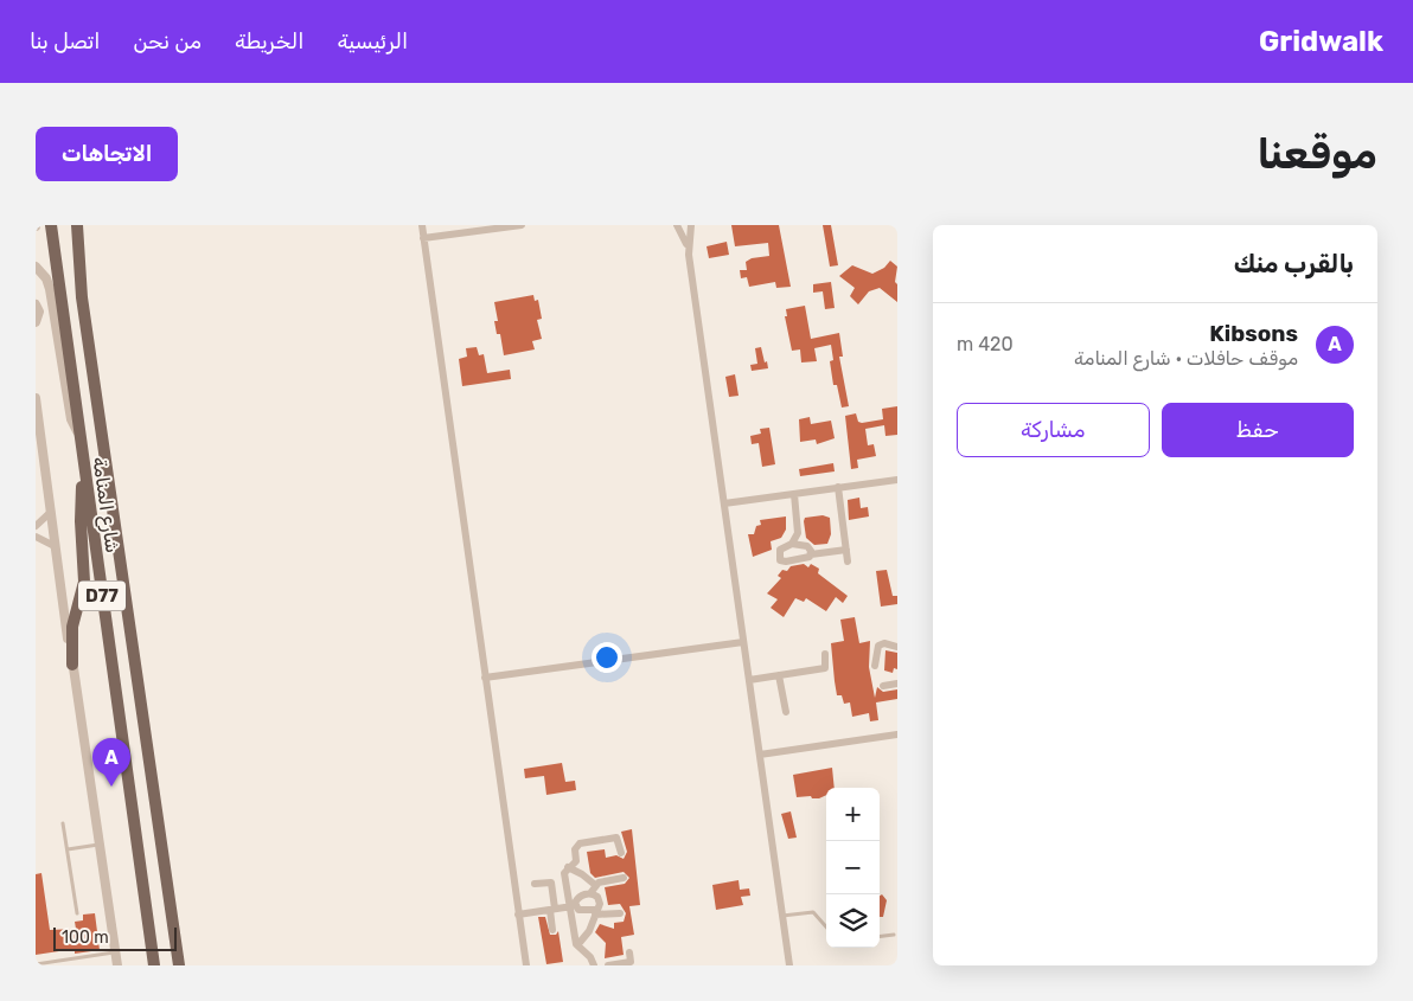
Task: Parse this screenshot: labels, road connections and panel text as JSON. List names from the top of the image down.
{
  "streets": {
    "main road": ["شارع المنامة", "D77"]
  },
  "scale_bar": "100 m",
  "page": {
    "header": "Gridwalk",
    "nav": [
      "الرئيسية",
      "الخريطة",
      "من نحن",
      "اتصل بنا"
    ],
    "buttons": [
      "الاتجاهات",
      ["حفظ", "مشاركة"]
    ],
    "title": "موقعنا",
    "heading": "بالقرب منك",
    "list": [
      {
        "mark": "A",
        "name": "Kibsons",
        "note": "موقف حافلات · شارع المنامة",
        "value": "420 m"
      }
    ],
    "pins": "A",
    "map_buttons": ["+", "−"],
    "scale": "100 m"
  }
}
